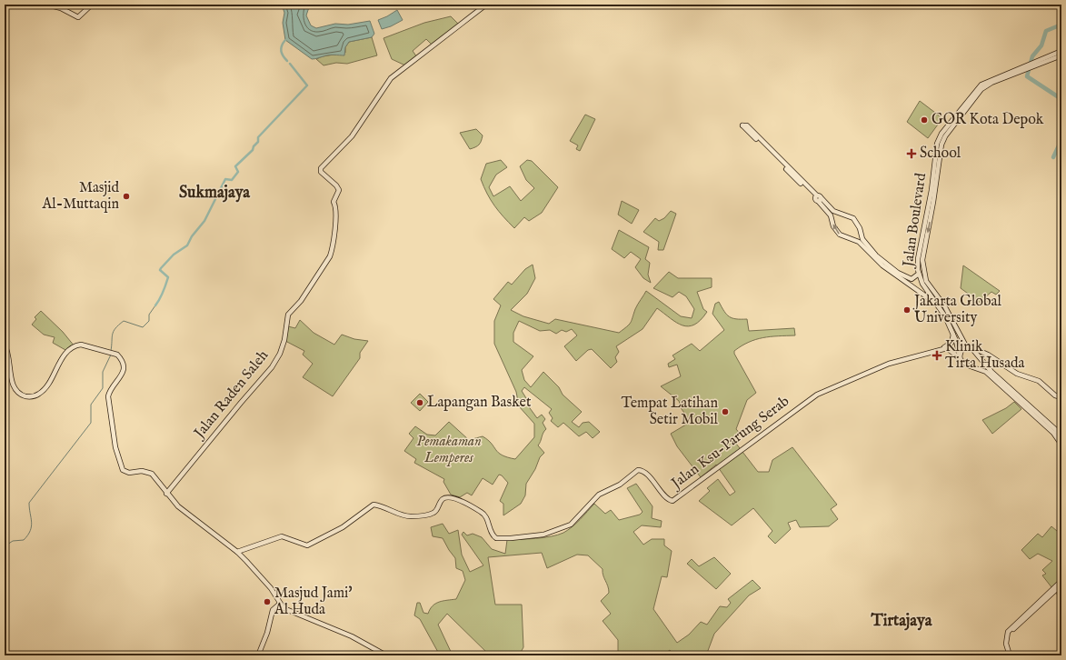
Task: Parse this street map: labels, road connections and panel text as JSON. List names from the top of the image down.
{
  "streets": {
    "street": ["Jalan Boulevard", "Jalan Raden Saleh", "Jalan Ksu-Parung Serab"]
  },
  "crossings": [
    ["Jalan Boulevard", "Jalan Ksu-Parung Serab"]
  ],
  "districts": ["Sukmajaya", "Tirtajaya"],
  "parks": ["Pemakaman Lemperes"],
  "places": {
    "other": [
      "GOR Kota Depok",
      "Masjid Al-Muttaqin",
      "Jakarta Global University",
      "Lapangan Basket",
      "Tempat Latihan Setir Mobil",
      "Masjud Jami' Al Huda"
    ],
    "health": ["School", "Klinik Tirta Husada"]
  }
}
